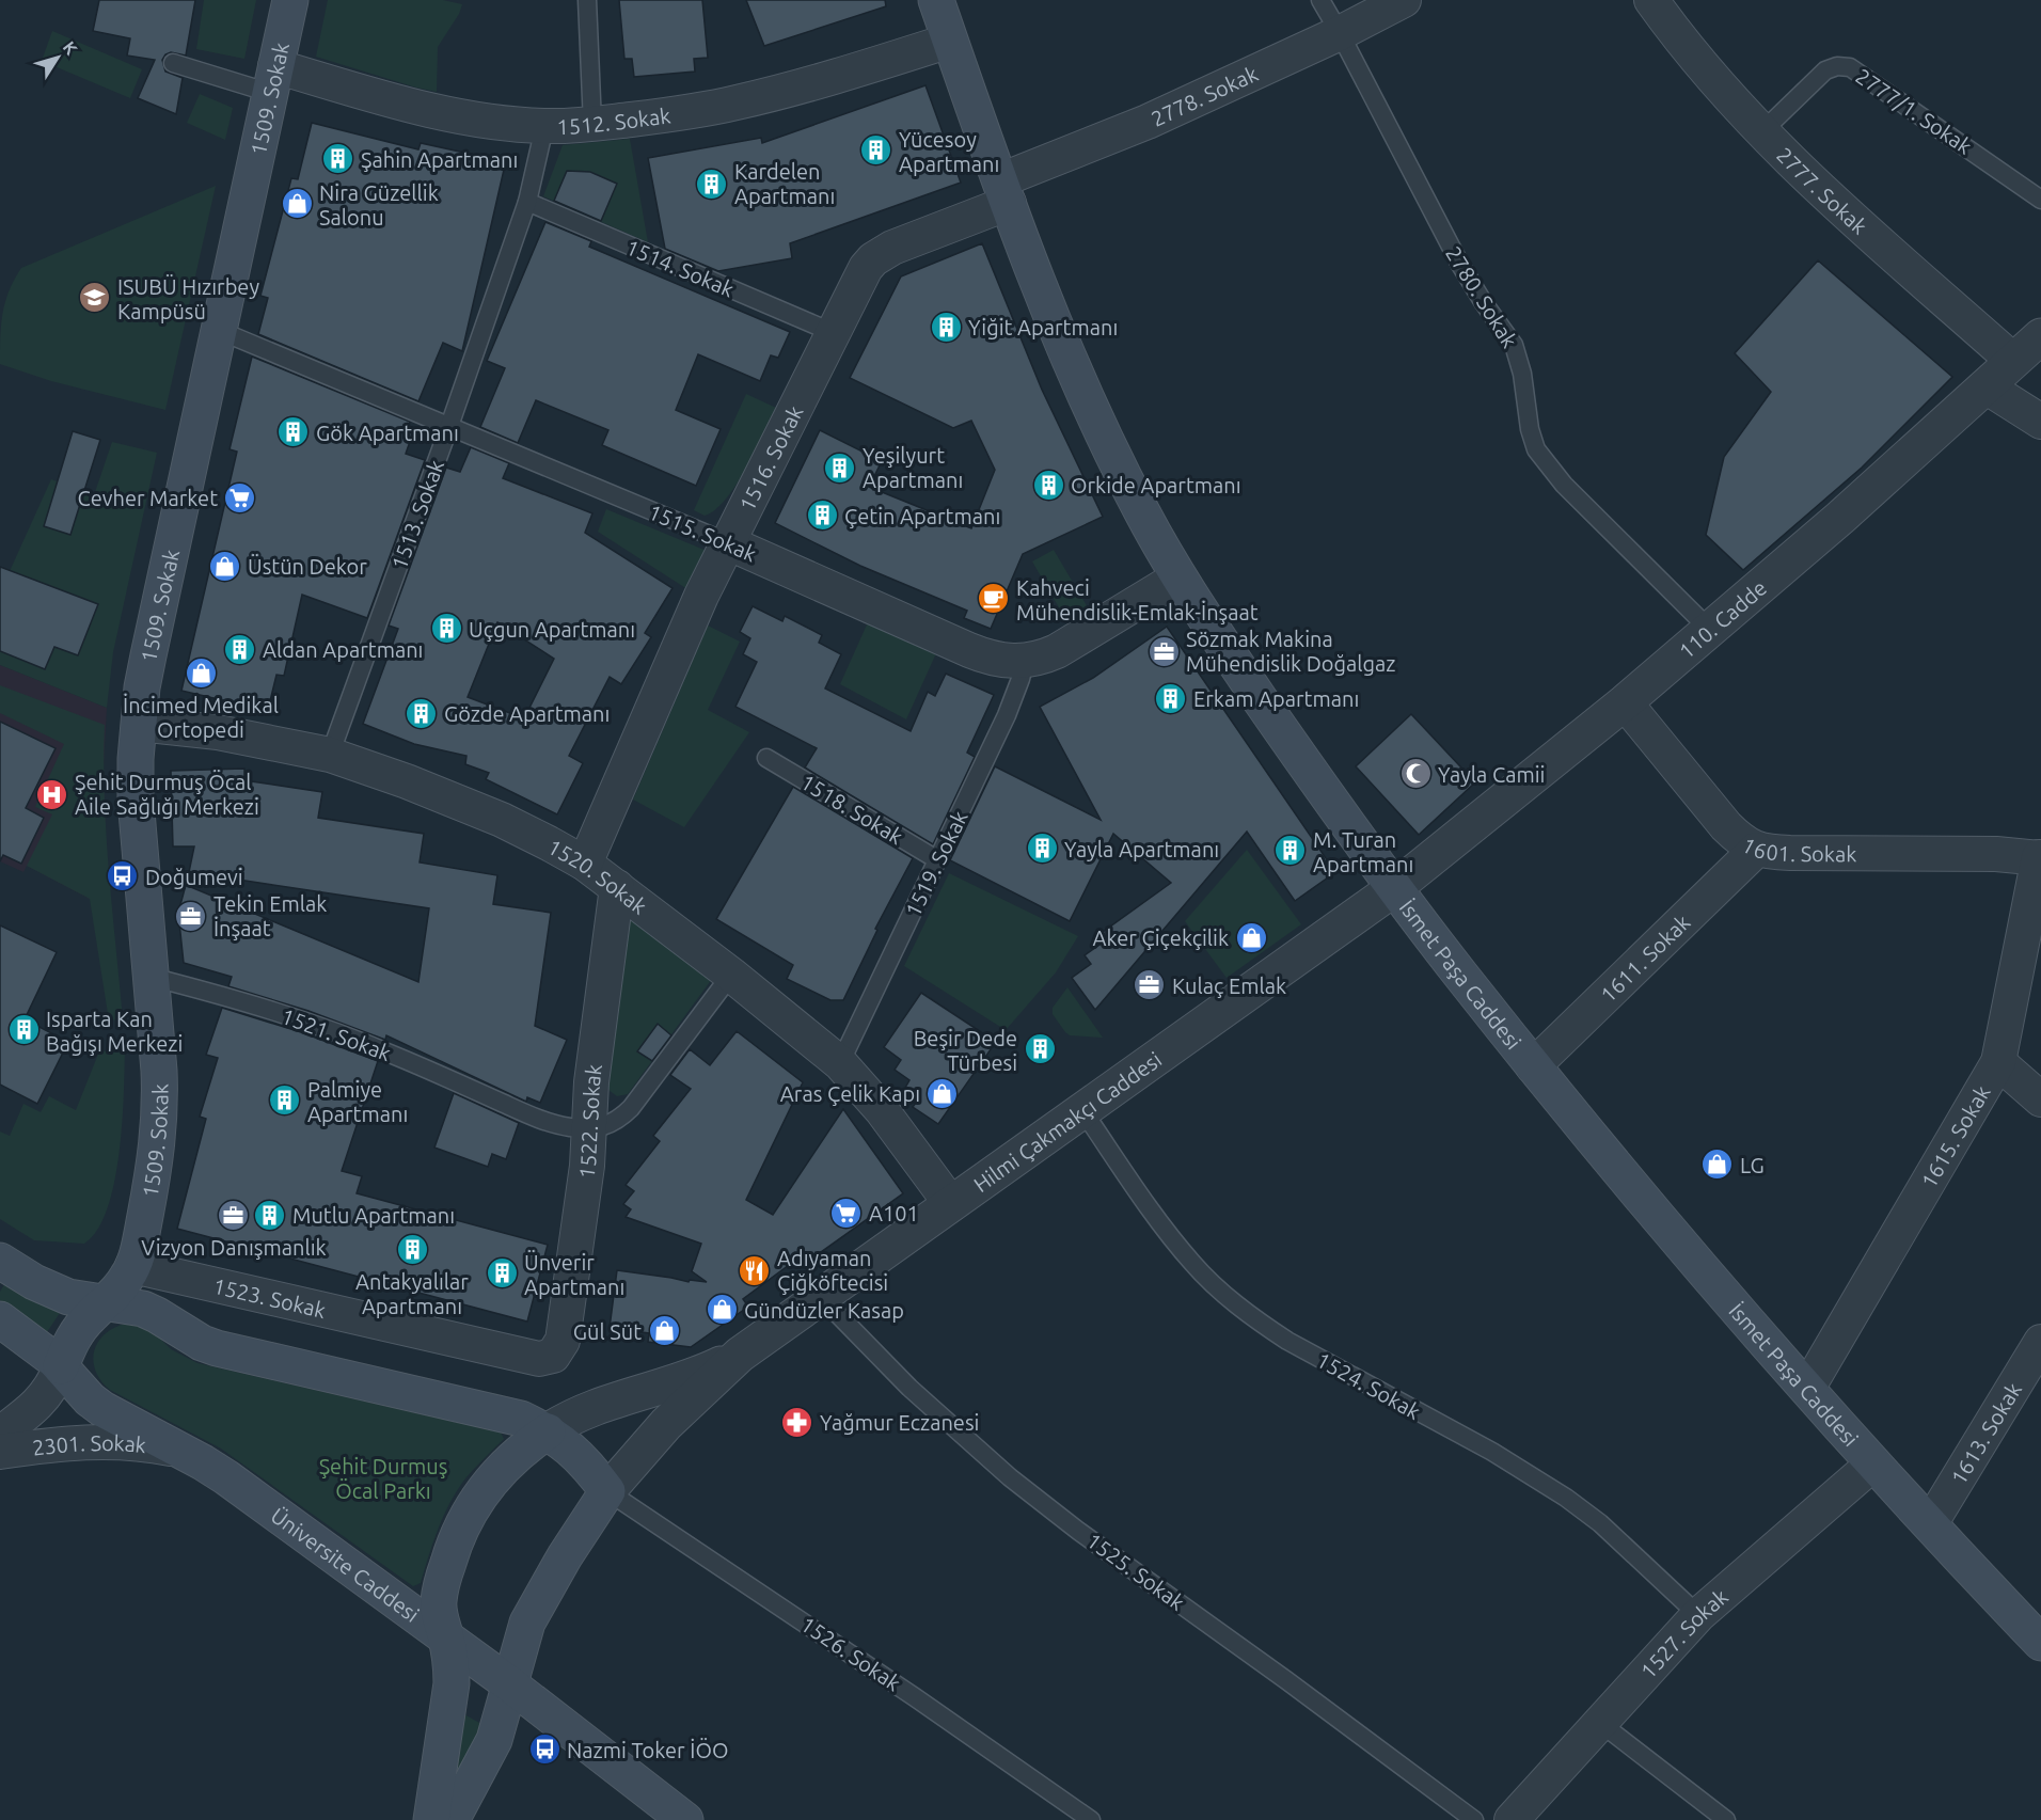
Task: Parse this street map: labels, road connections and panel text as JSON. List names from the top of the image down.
{
  "streets": {
    "main road": [
      "1509. Sokak",
      "İsmet Paşa Caddesi",
      "Hilmi Çakmakçı Caddesi",
      "Üniversite Caddesi"
    ],
    "street": [
      "2778. Sokak",
      "1512. Sokak",
      "2777. Sokak",
      "1516. Sokak",
      "1515. Sokak",
      "110. Cadde",
      "1601. Sokak",
      "1520. Sokak",
      "1611. Sokak",
      "1522. Sokak",
      "1615. Sokak",
      "1523. Sokak",
      "1613. Sokak",
      "2301. Sokak",
      "1527. Sokak"
    ],
    "lane": [
      "2777/1. Sokak",
      "1514. Sokak",
      "2780. Sokak",
      "1513. Sokak",
      "1518. Sokak",
      "1519. Sokak",
      "1521. Sokak",
      "1524. Sokak",
      "1525. Sokak",
      "1526. Sokak"
    ]
  },
  "crossings": [
    ["2778. Sokak", "2780. Sokak"],
    ["2778. Sokak", "1516. Sokak"],
    ["2778. Sokak", "İsmet Paşa Caddesi"],
    ["1509. Sokak", "1512. Sokak"],
    ["1509. Sokak", "1515. Sokak"],
    ["1509. Sokak", "1520. Sokak"],
    ["1509. Sokak", "1521. Sokak"],
    ["1509. Sokak", "1523. Sokak"],
    ["1509. Sokak", "2301. Sokak"],
    ["1509. Sokak", "Üniversite Caddesi"],
    ["2777/1. Sokak", "2777. Sokak"],
    ["1512. Sokak", "1513. Sokak"],
    ["1512. Sokak", "İsmet Paşa Caddesi"],
    ["2777. Sokak", "110. Cadde"],
    ["1514. Sokak", "1516. Sokak"],
    ["1514. Sokak", "1513. Sokak"],
    ["2780. Sokak", "110. Cadde"],
    ["1516. Sokak", "1515. Sokak"],
    ["1516. Sokak", "1520. Sokak"],
    ["1516. Sokak", "İsmet Paşa Caddesi"],
    ["1513. Sokak", "1515. Sokak"],
    ["1513. Sokak", "1520. Sokak"],
    ["1515. Sokak", "1519. Sokak"],
    ["1515. Sokak", "İsmet Paşa Caddesi"],
    ["110. Cadde", "1601. Sokak"],
    ["110. Cadde", "İsmet Paşa Caddesi"],
    ["110. Cadde", "Hilmi Çakmakçı Caddesi"],
    ["1518. Sokak", "1519. Sokak"],
    ["1601. Sokak", "1611. Sokak"],
    ["1601. Sokak", "1615. Sokak"],
    ["1519. Sokak", "1520. Sokak"],
    ["1520. Sokak", "1522. Sokak"],
    ["1520. Sokak", "Hilmi Çakmakçı Caddesi"],
    ["1611. Sokak", "İsmet Paşa Caddesi"],
    ["İsmet Paşa Caddesi", "Hilmi Çakmakçı Caddesi"],
    ["İsmet Paşa Caddesi", "1615. Sokak"],
    ["İsmet Paşa Caddesi", "1613. Sokak"],
    ["İsmet Paşa Caddesi", "1527. Sokak"],
    ["1521. Sokak", "1522. Sokak"],
    ["1522. Sokak", "1523. Sokak"],
    ["Hilmi Çakmakçı Caddesi", "1524. Sokak"],
    ["Hilmi Çakmakçı Caddesi", "Üniversite Caddesi"],
    ["Hilmi Çakmakçı Caddesi", "1525. Sokak"],
    ["Hilmi Çakmakçı Caddesi", "1526. Sokak"],
    ["1524. Sokak", "1527. Sokak"],
    ["2301. Sokak", "Üniversite Caddesi"]
  ],
  "parks": ["Şehit Durmuş Öcal Parkı"],
  "places": {
    "building": [
      "Yücesoy Apartmanı",
      "Şahin Apartmanı",
      "Kardelen Apartmanı",
      "Yiğit Apartmanı",
      "Gök Apartmanı",
      "Yeşilyurt Apartmanı",
      "Orkide Apartmanı",
      "Çetin Apartmanı",
      "Uçgun Apartmanı",
      "Aldan Apartmanı",
      "Erkam Apartmanı",
      "Gözde Apartmanı",
      "Yayla Apartmanı",
      "M. Turan Apartmanı",
      "Isparta Kan Bağışı Merkezi",
      "Beşir Dede Türbesi",
      "Palmiye Apartmanı",
      "Mutlu Apartmanı",
      "Antakyalılar Apartmanı",
      "Ünverir Apartmanı"
    ],
    "shop": [
      "Nira Güzellik Salonu",
      "Üstün Dekor",
      "İncimed Medikal Ortopedi",
      "Aker Çiçekçilik",
      "Aras Çelik Kapı",
      "LG",
      "Gündüzler Kasap",
      "Gül Süt"
    ],
    "school or university": ["ISUBÜ Hızırbey Kampüsü"],
    "supermarket": ["Cevher Market", "A101"],
    "cafe": ["Kahveci Mühendislik-Emlak-İnşaat"],
    "office": [
      "Sözmak Makina Mühendislik Doğalgaz",
      "Tekin Emlak İnşaat",
      "Kulaç Emlak",
      "Vizyon Danışmanlık"
    ],
    "mosque": ["Yayla Camii"],
    "hospital": ["Şehit Durmuş Öcal Aile Sağlığı Merkezi"],
    "bus stop": ["Doğumevi", "Nazmi Toker İÖO"],
    "restaurant": ["Adıyaman Çiğköftecisi"],
    "pharmacy": ["Yağmur Eczanesi"]
  },
  "north": "top right"
}
